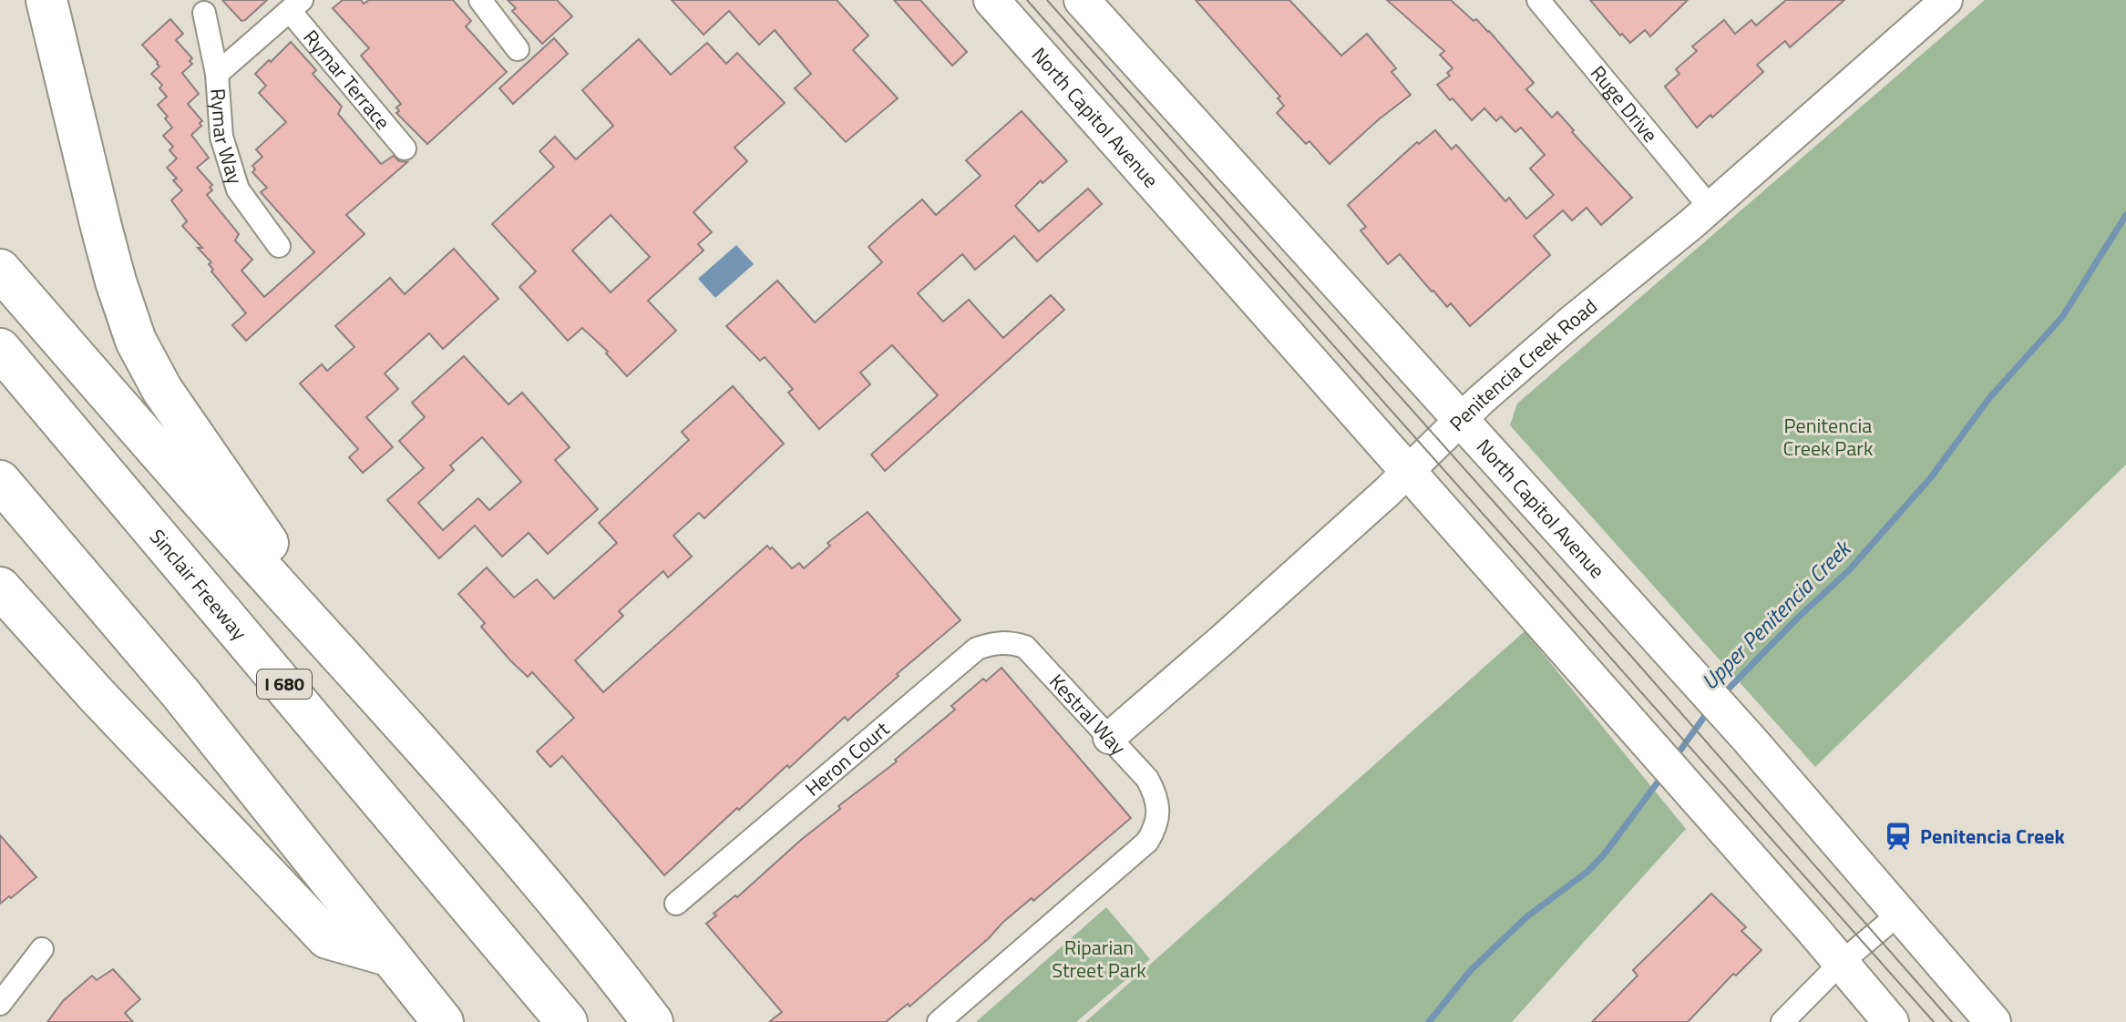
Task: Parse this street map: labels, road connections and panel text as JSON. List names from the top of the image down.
{
  "streets": {
    "highway": ["Sinclair Freeway", "I 680"],
    "main road": ["North Capitol Avenue"],
    "street": [
      "Rymar Terrace",
      "Ruge Drive",
      "Rymar Way",
      "Penitencia Creek Road",
      "Kestral Way",
      "Heron Court"
    ]
  },
  "crossings": [
    ["Ruge Drive", "Penitencia Creek Road"],
    ["North Capitol Avenue", "Penitencia Creek Road"],
    ["Penitencia Creek Road", "Kestral Way"],
    ["Kestral Way", "Heron Court"]
  ],
  "water": ["Upper Penitencia Creek"],
  "parks": ["Penitencia Creek Park", "Riparian Street Park"],
  "places": {
    "station": ["Penitencia Creek"]
  }
}
